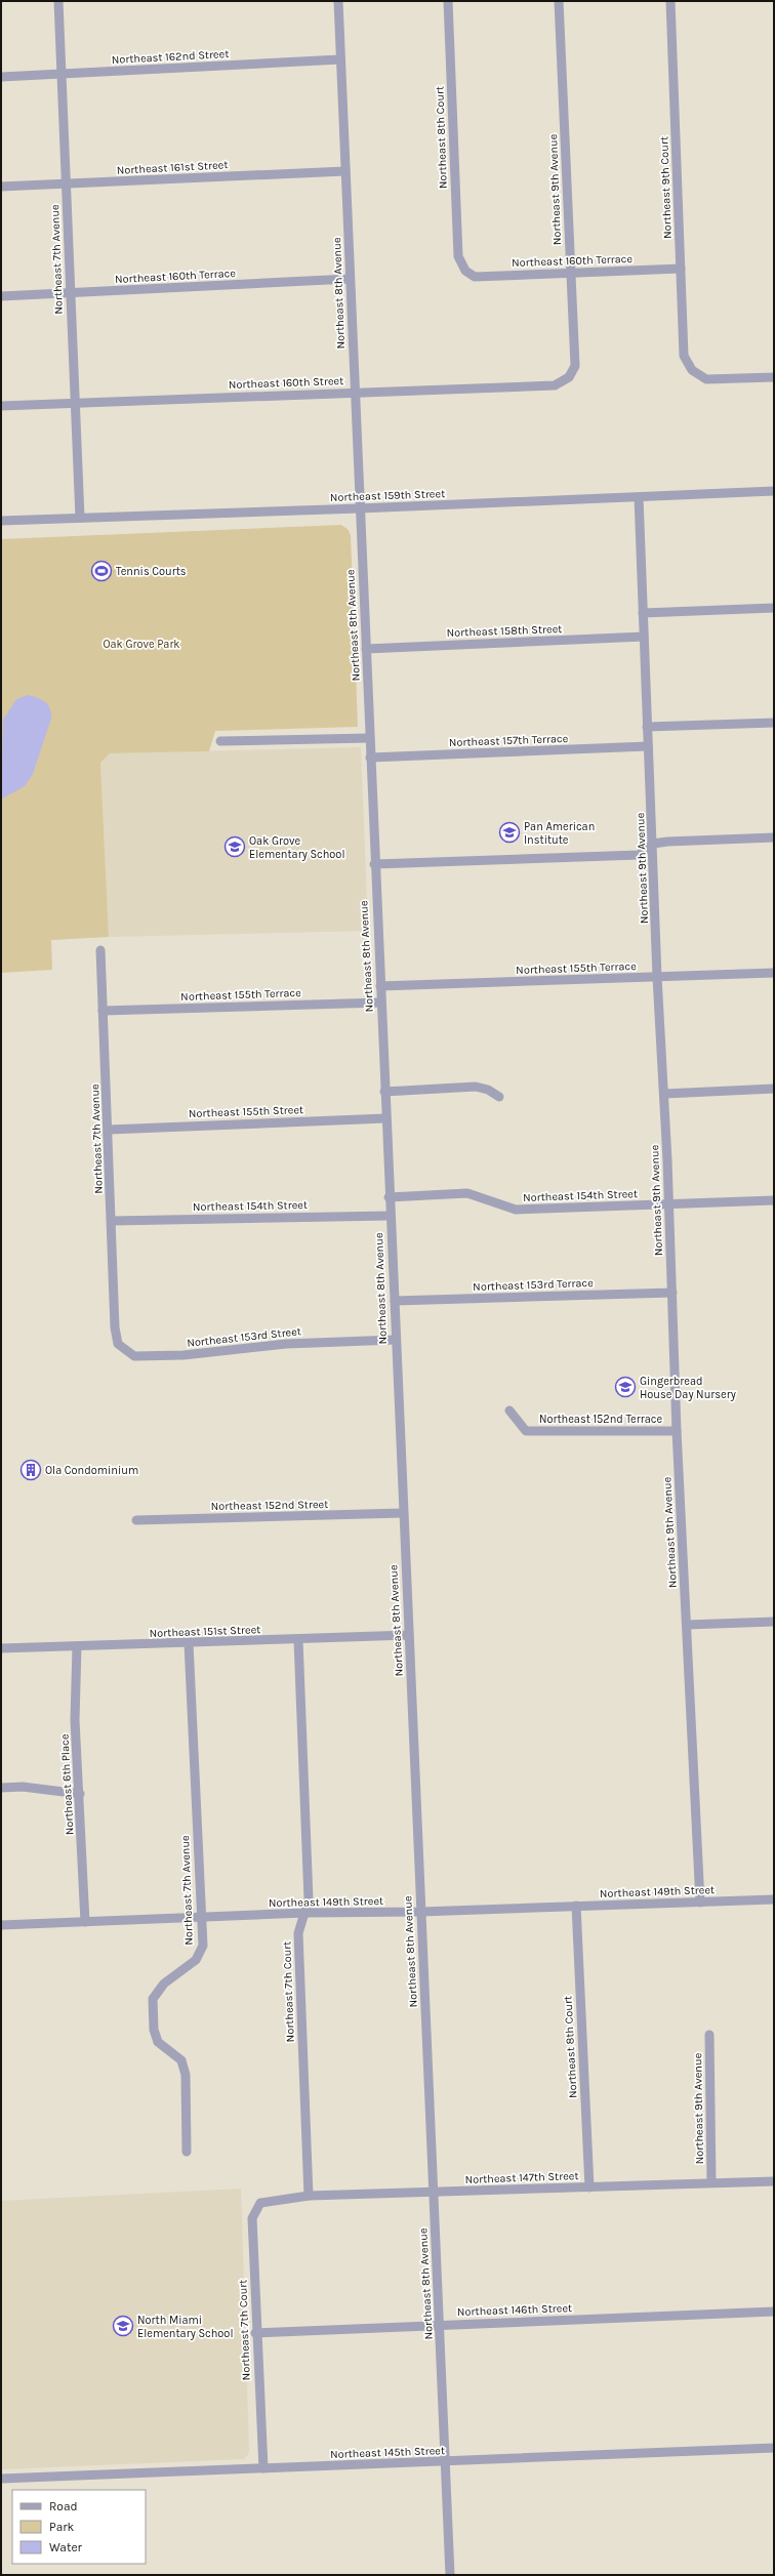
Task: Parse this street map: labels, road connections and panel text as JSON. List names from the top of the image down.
{
  "streets": {
    "street": [
      "Northeast 162nd Street",
      "Northeast 8th Court",
      "Northeast 161st Street",
      "Northeast 9th Court",
      "Northeast 9th Avenue",
      "Northeast 7th Avenue",
      "Northeast 160th Terrace",
      "Northeast 8th Avenue",
      "Northeast 160th Street",
      "Northeast 159th Street",
      "Northeast 158th Street",
      "Northeast 157th Terrace",
      "Northeast 155th Terrace",
      "Northeast 155th Street",
      "Northeast 154th Street",
      "Northeast 153rd Terrace",
      "Northeast 153rd Street",
      "Northeast 152nd Terrace",
      "Northeast 152nd Street",
      "Northeast 151st Street",
      "Northeast 6th Place",
      "Northeast 149th Street",
      "Northeast 7th Court",
      "Northeast 147th Street",
      "Northeast 146th Street",
      "Northeast 145th Street"
    ]
  },
  "crossings": [
    ["Northeast 162nd Street", "Northeast 7th Avenue"],
    ["Northeast 162nd Street", "Northeast 8th Avenue"],
    ["Northeast 8th Court", "Northeast 160th Terrace"],
    ["Northeast 8th Court", "Northeast 149th Street"],
    ["Northeast 8th Court", "Northeast 147th Street"],
    ["Northeast 161st Street", "Northeast 7th Avenue"],
    ["Northeast 161st Street", "Northeast 8th Avenue"],
    ["Northeast 9th Court", "Northeast 160th Terrace"],
    ["Northeast 9th Avenue", "Northeast 160th Terrace"],
    ["Northeast 9th Avenue", "Northeast 160th Street"],
    ["Northeast 9th Avenue", "Northeast 159th Street"],
    ["Northeast 9th Avenue", "Northeast 158th Street"],
    ["Northeast 9th Avenue", "Northeast 157th Terrace"],
    ["Northeast 9th Avenue", "Northeast 155th Terrace"],
    ["Northeast 9th Avenue", "Northeast 154th Street"],
    ["Northeast 9th Avenue", "Northeast 153rd Terrace"],
    ["Northeast 9th Avenue", "Northeast 152nd Terrace"],
    ["Northeast 9th Avenue", "Northeast 149th Street"],
    ["Northeast 9th Avenue", "Northeast 147th Street"],
    ["Northeast 7th Avenue", "Northeast 160th Terrace"],
    ["Northeast 7th Avenue", "Northeast 160th Street"],
    ["Northeast 7th Avenue", "Northeast 159th Street"],
    ["Northeast 7th Avenue", "Northeast 155th Terrace"],
    ["Northeast 7th Avenue", "Northeast 155th Street"],
    ["Northeast 7th Avenue", "Northeast 154th Street"],
    ["Northeast 7th Avenue", "Northeast 153rd Street"],
    ["Northeast 7th Avenue", "Northeast 151st Street"],
    ["Northeast 7th Avenue", "Northeast 149th Street"],
    ["Northeast 160th Terrace", "Northeast 8th Avenue"],
    ["Northeast 8th Avenue", "Northeast 160th Street"],
    ["Northeast 8th Avenue", "Northeast 159th Street"],
    ["Northeast 8th Avenue", "Northeast 158th Street"],
    ["Northeast 8th Avenue", "Northeast 157th Terrace"],
    ["Northeast 8th Avenue", "Northeast 155th Terrace"],
    ["Northeast 8th Avenue", "Northeast 155th Street"],
    ["Northeast 8th Avenue", "Northeast 154th Street"],
    ["Northeast 8th Avenue", "Northeast 153rd Terrace"],
    ["Northeast 8th Avenue", "Northeast 153rd Street"],
    ["Northeast 8th Avenue", "Northeast 152nd Street"],
    ["Northeast 8th Avenue", "Northeast 151st Street"],
    ["Northeast 8th Avenue", "Northeast 149th Street"],
    ["Northeast 8th Avenue", "Northeast 147th Street"],
    ["Northeast 8th Avenue", "Northeast 146th Street"],
    ["Northeast 8th Avenue", "Northeast 145th Street"],
    ["Northeast 151st Street", "Northeast 6th Place"],
    ["Northeast 151st Street", "Northeast 7th Court"],
    ["Northeast 6th Place", "Northeast 149th Street"],
    ["Northeast 149th Street", "Northeast 7th Court"],
    ["Northeast 7th Court", "Northeast 147th Street"],
    ["Northeast 7th Court", "Northeast 146th Street"],
    ["Northeast 7th Court", "Northeast 145th Street"]
  ],
  "parks": ["Oak Grove Park"],
  "places": {
    "sports": ["Tennis Courts"],
    "school or university": [
      "Pan American Institute",
      "Oak Grove Elementary School",
      "Gingerbread House Day Nursery",
      "North Miami Elementary School"
    ],
    "building": ["Ola Condominium"]
  },
  "legend": ["Road", "Park", "Water"]
}
